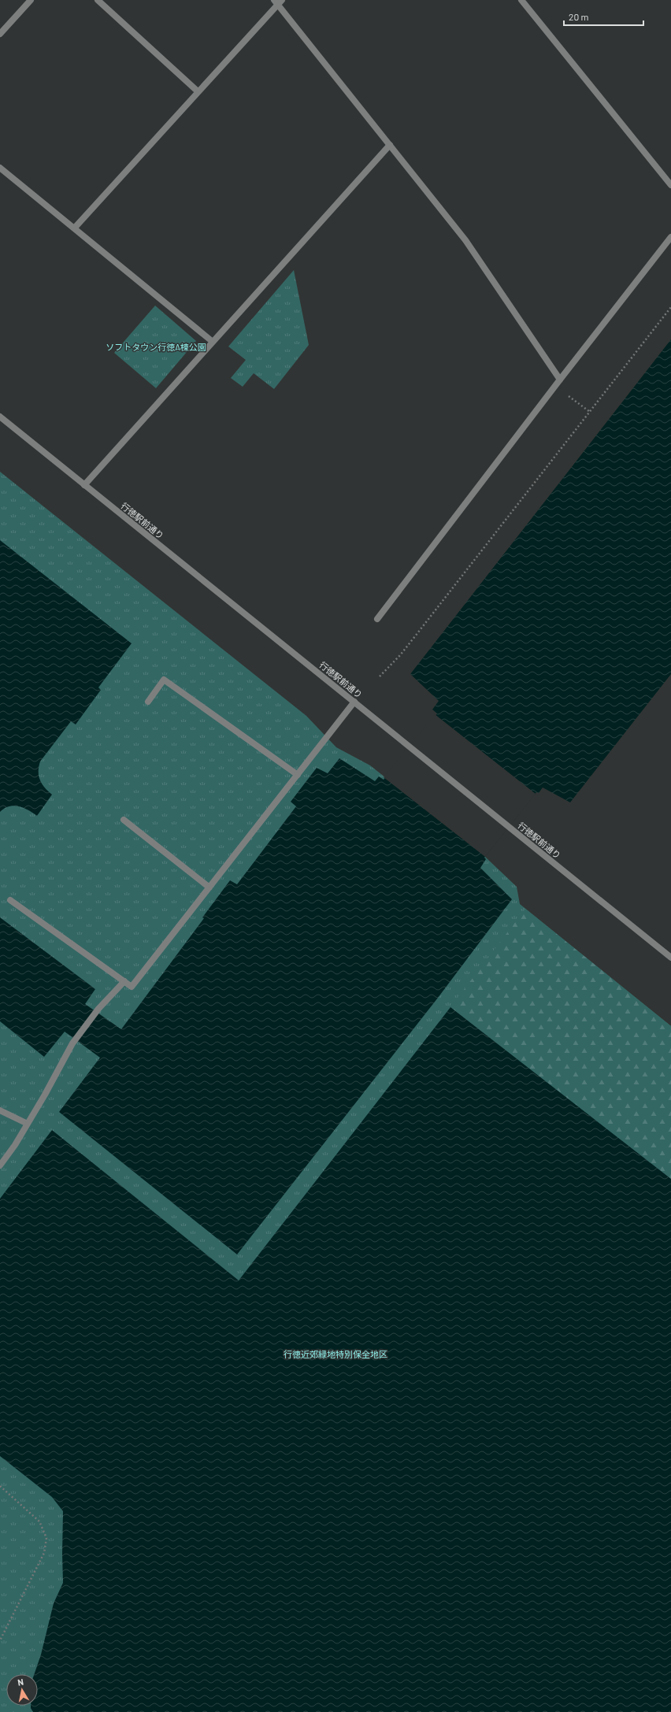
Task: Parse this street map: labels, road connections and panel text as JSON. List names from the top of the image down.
{
  "streets": {
    "street": ["行徳駅前通り"]
  },
  "parks": ["ソフトタウン行徳A棟公園", "行徳近郊緑地特別保全地区"],
  "scale_bar": "20 m",
  "north": "top"
}
